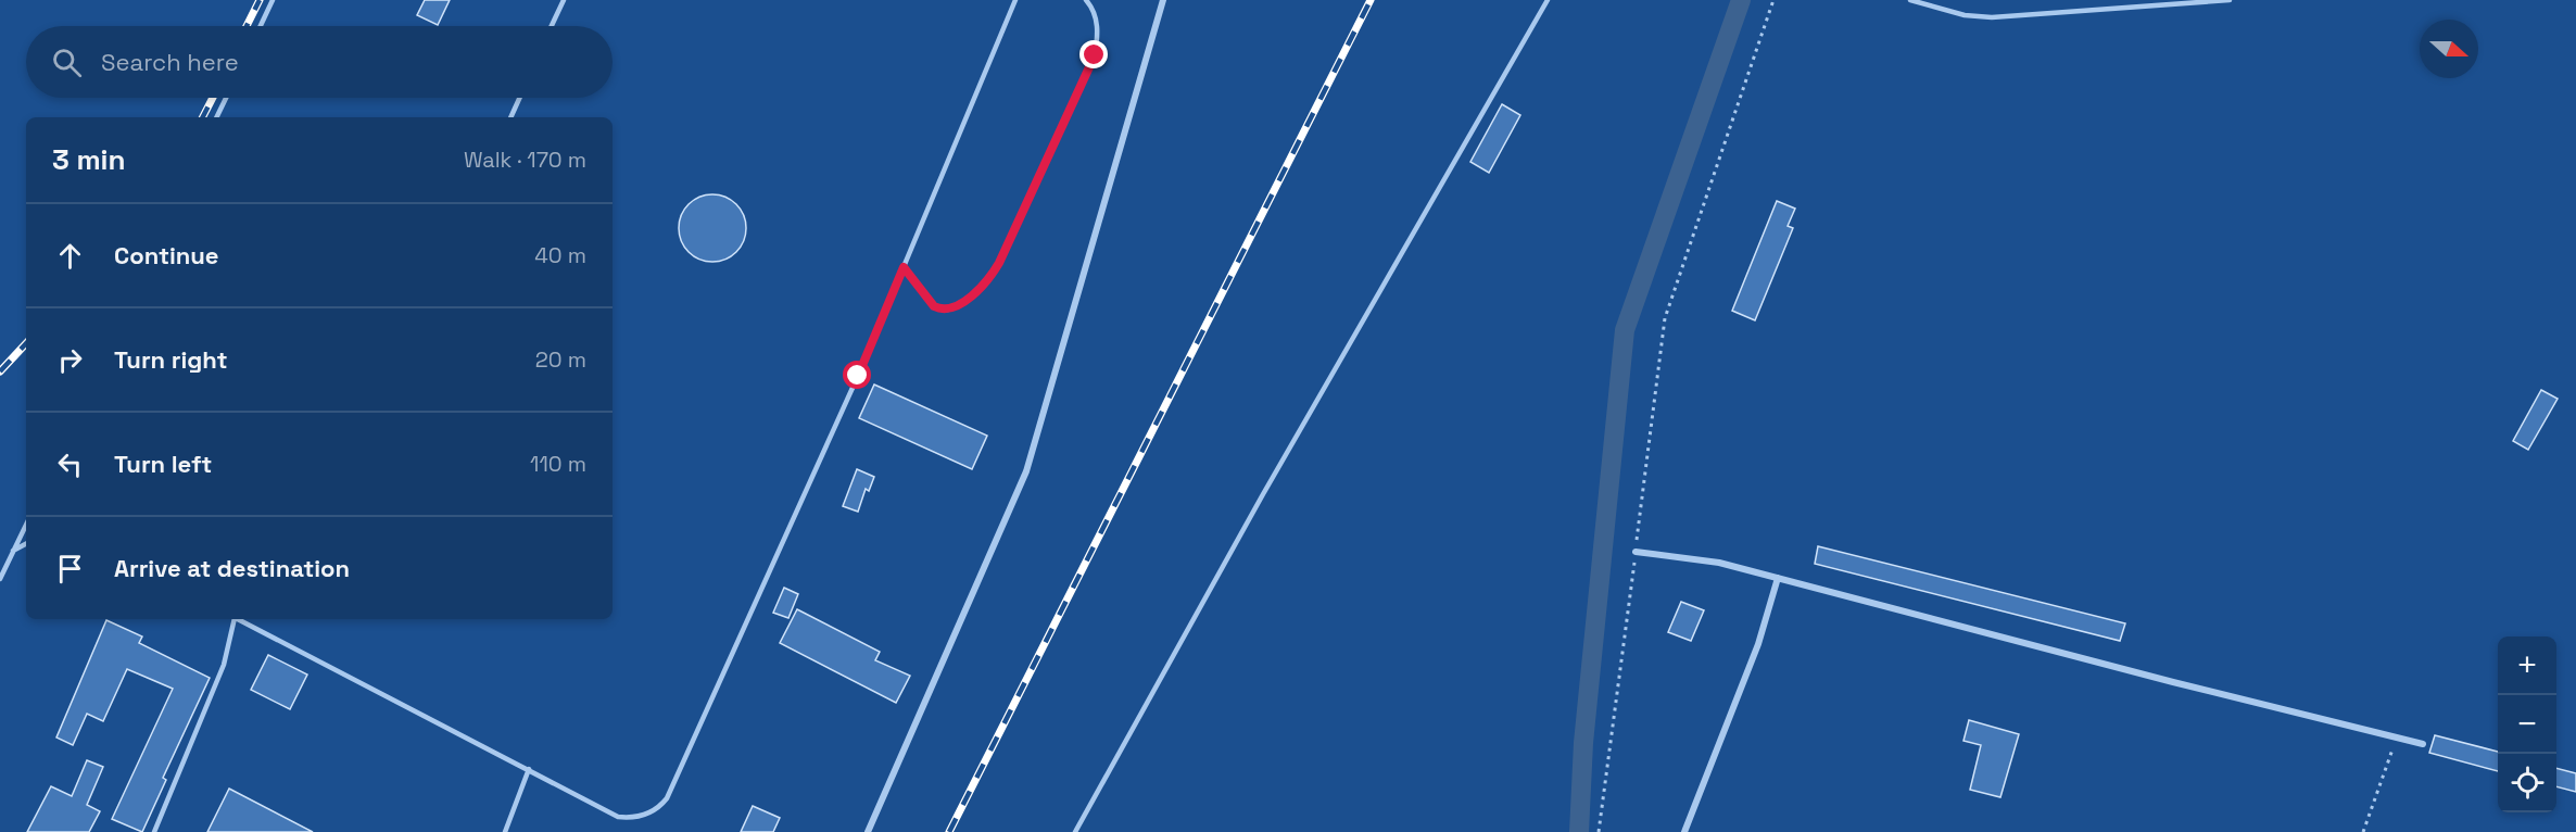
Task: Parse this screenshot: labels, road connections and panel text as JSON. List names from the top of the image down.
{
  "north": "right",
  "page": {
    "search": "Search here",
    "heading": ["3 min", "Walk · 170 m"],
    "list": [
      ["Continue", "40 m"],
      ["Turn right", "20 m"],
      ["Turn left", "110 m"],
      "Arrive at destination"
    ],
    "map_buttons": ["+", "−"]
  }
}
